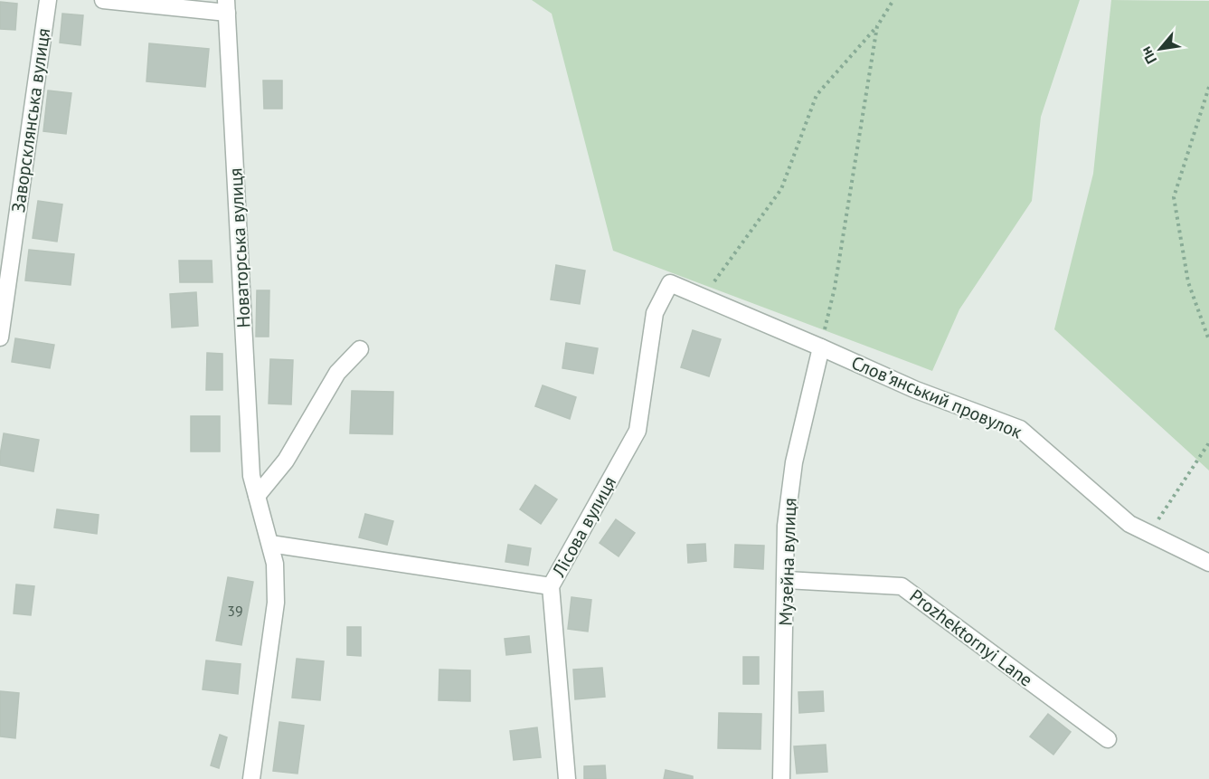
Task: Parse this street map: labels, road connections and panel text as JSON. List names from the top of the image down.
{
  "streets": {
    "street": [
      "Заворсклянська вулиця",
      "Новаторська вулиця",
      "Словʼянський провулок",
      "Лісова вулиця",
      "Музейна вулиця",
      "Prozhektornyi Lane"
    ]
  },
  "crossings": [
    ["Словʼянський провулок", "Лісова вулиця"],
    ["Словʼянський провулок", "Музейна вулиця"],
    ["Музейна вулиця", "Prozhektornyi Lane"]
  ],
  "house_numbers": ["39"],
  "north": "bottom left"
}
